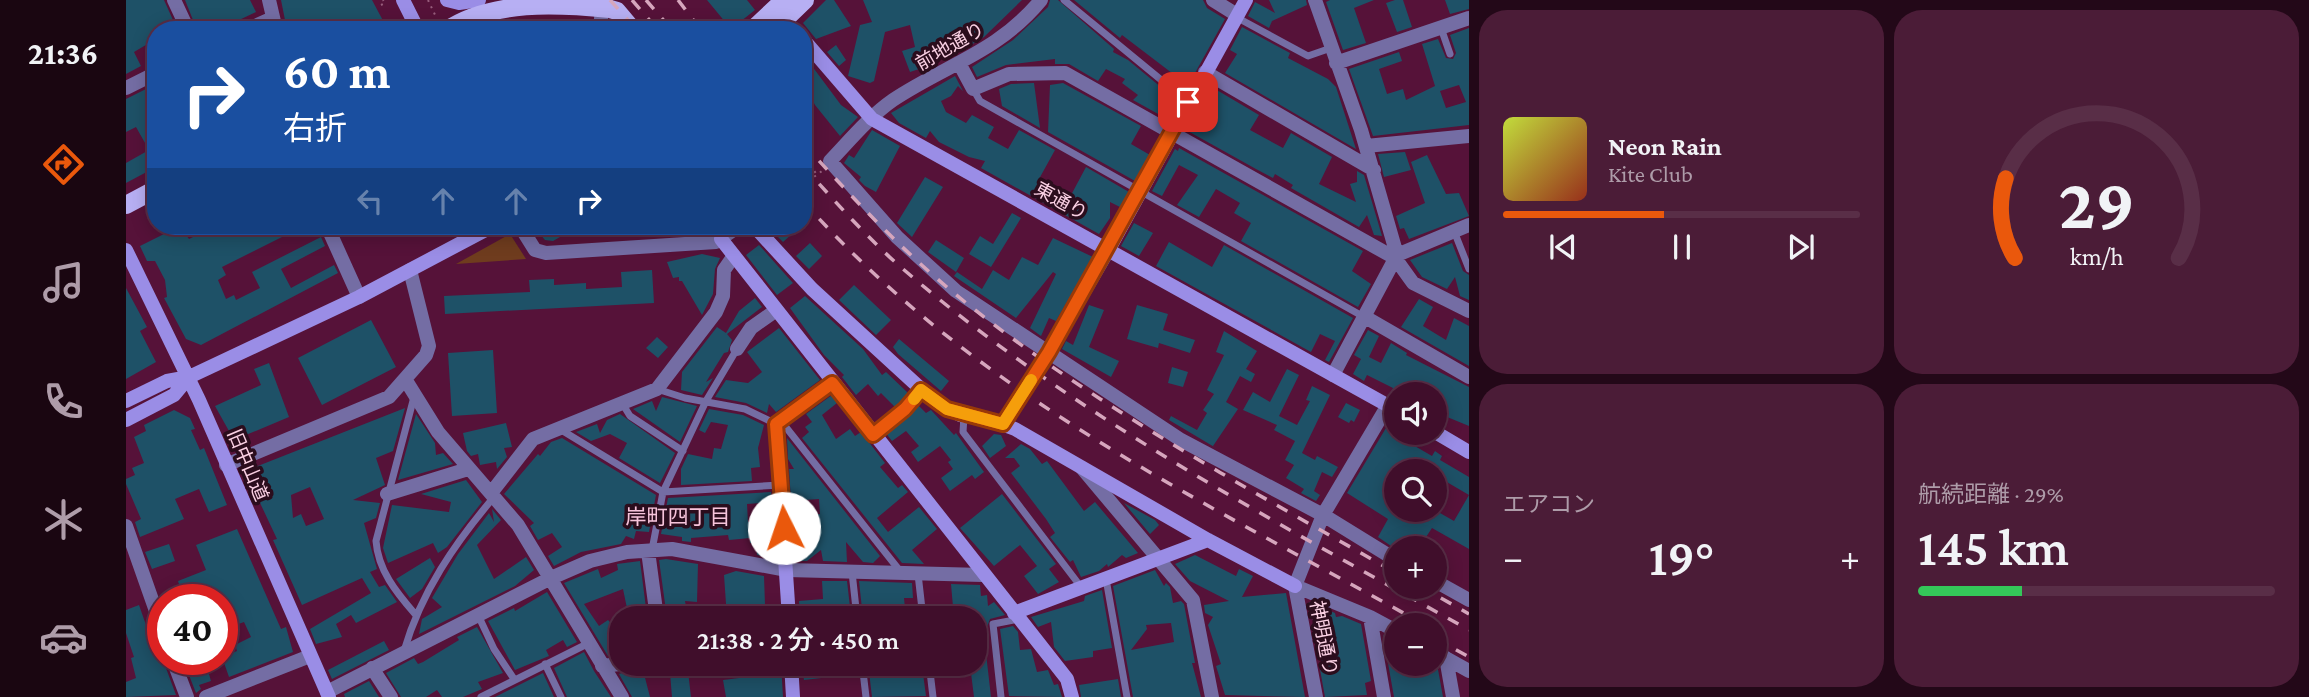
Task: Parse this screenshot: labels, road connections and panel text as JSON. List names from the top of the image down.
{
  "streets": {
    "street": [
      "前地通り",
      "東通り",
      "旧中山道",
      "神明通り"
    ]
  },
  "crossings": [
    ["前地通り", "東通り"]
  ],
  "districts": ["岸町四丁目"],
  "page": {
    "tabs": "21:36",
    "turn": ["60 m", "右折"],
    "song": ["Neon Rain", "Kite Club"],
    "map_buttons": ["+", "−"],
    "tile": [
      "エアコン",
      ["航続距離 · 29%", "145 km"]
    ],
    "heat": ["−", "19°", "+"],
    "limit": "40",
    "trip": "21:38 · 2 分 · 450 m",
    "gauge": ["29", "km/h"]
  }
}
